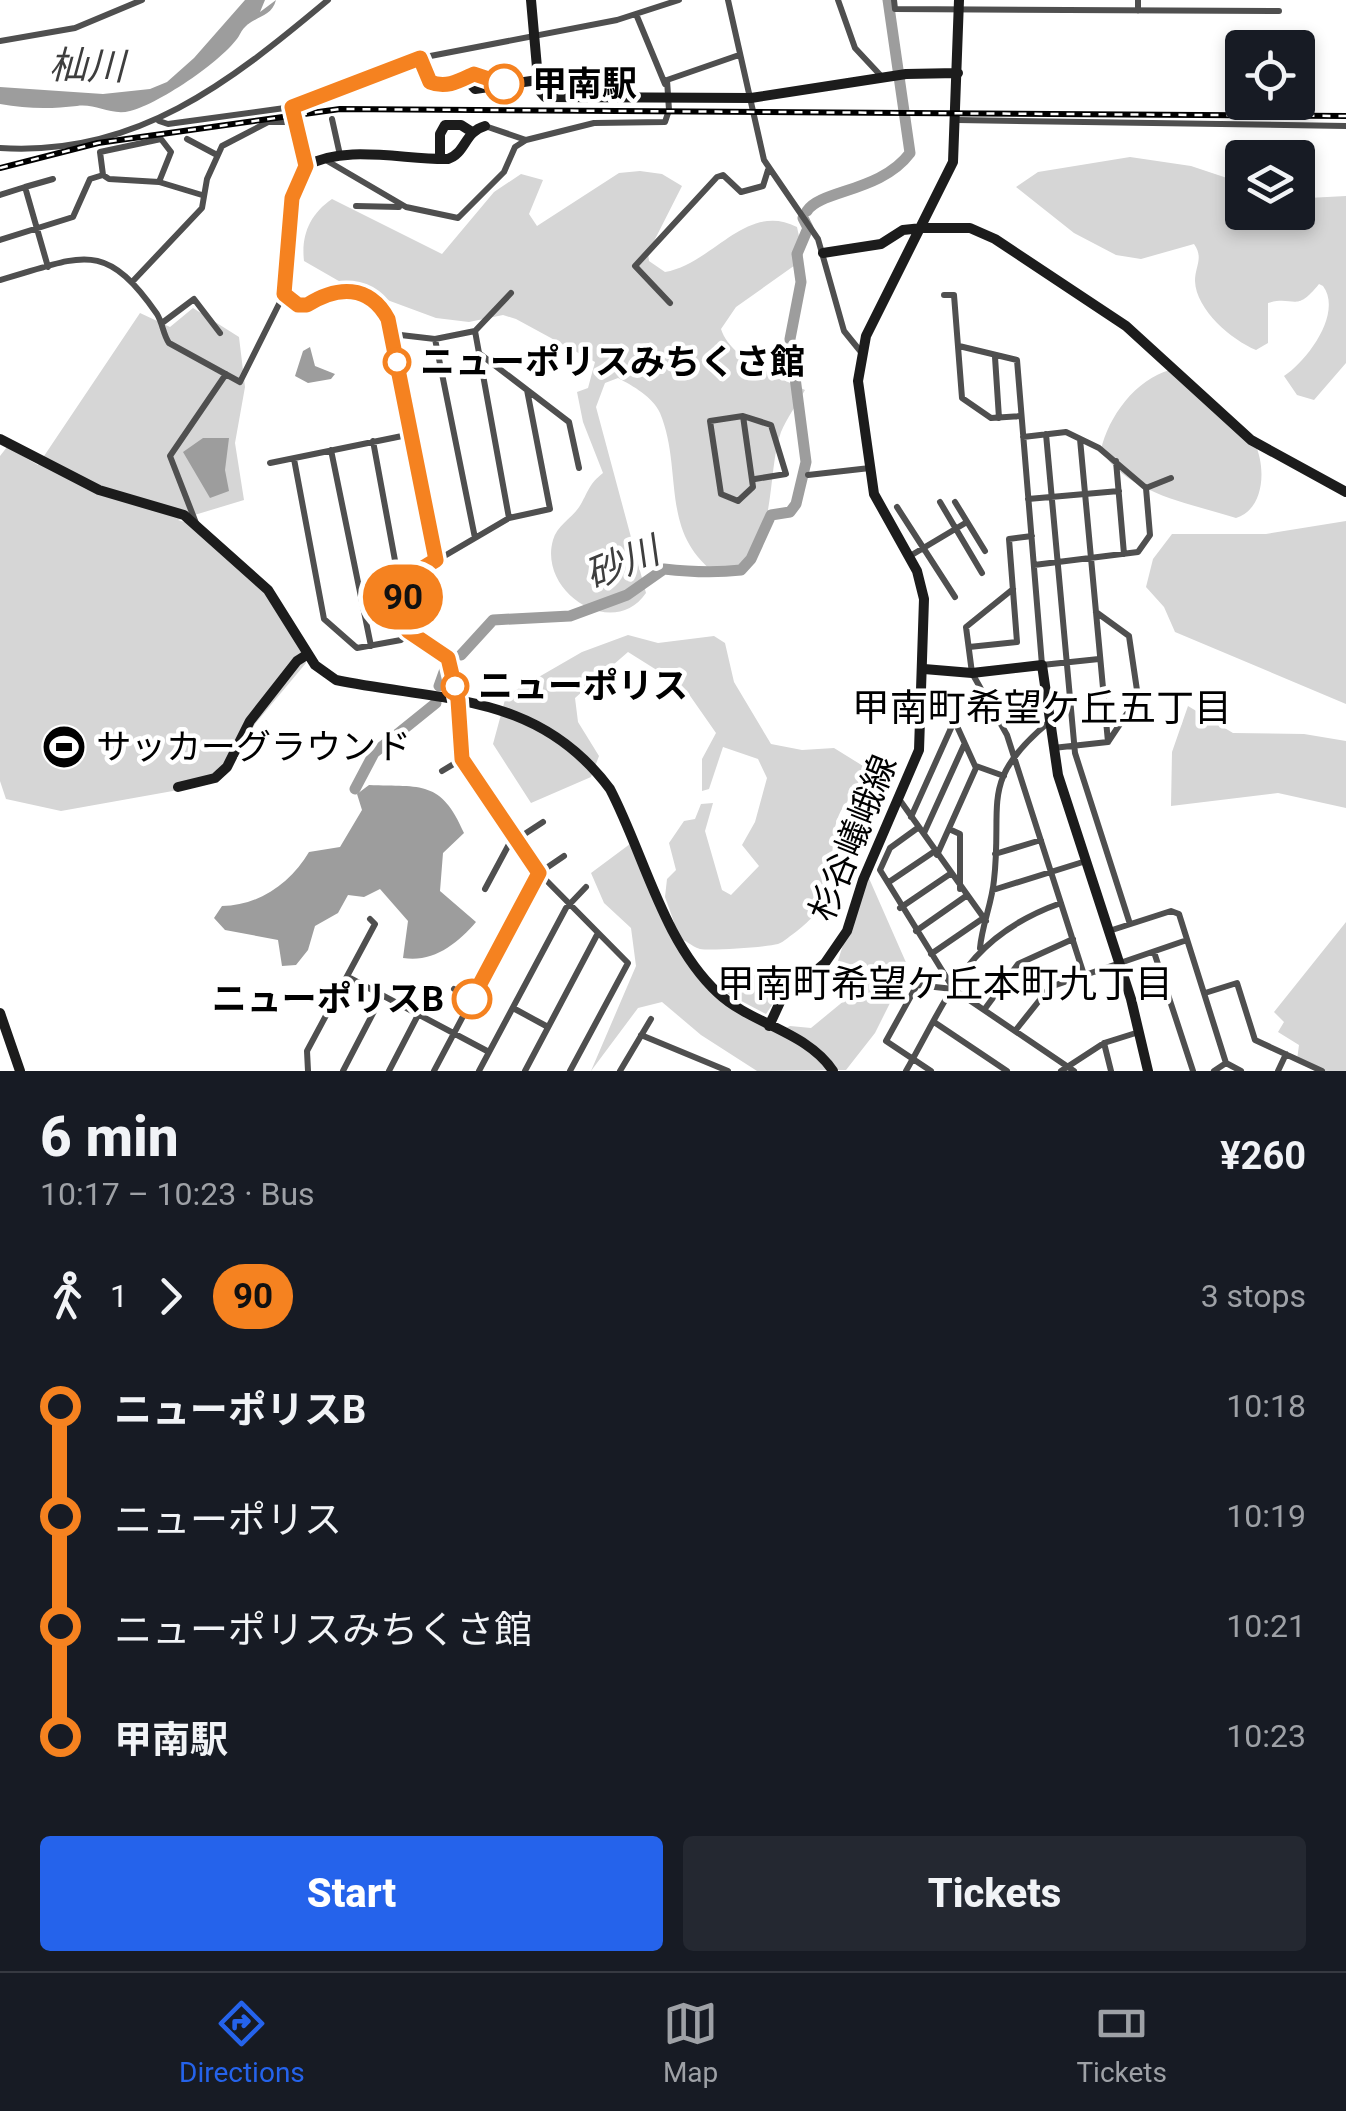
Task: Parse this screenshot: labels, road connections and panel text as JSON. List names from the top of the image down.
{
  "streets": {
    "street": ["杉谷嶬峨線"]
  },
  "districts": ["甲南町希望ケ丘五丁目", "甲南町希望ケ丘本町九丁目"],
  "water": ["杣川", "砂川"],
  "places": {
    "other": [
      "甲南駅",
      "ニューポリスみちくさ館",
      "ニューポリス",
      "ニューポリスB"
    ],
    "sports": ["サッカーグラウンド"]
  },
  "lines": ["bus line 90"],
  "page": {
    "on_map": "90",
    "heading": ["6 min", "10:17 – 10:23 · Bus", "¥260"],
    "legs": ["1", "90", "3 stops"],
    "list": [
      {
        "name": "ニューポリスB",
        "value": "10:18"
      },
      {
        "name": "ニューポリス",
        "value": "10:19"
      },
      {
        "name": "ニューポリスみちくさ館",
        "value": "10:21"
      },
      {
        "name": "甲南駅",
        "value": "10:23"
      }
    ],
    "buttons": ["Start", "Tickets"],
    "tabs": ["Directions", "Map", "Tickets"]
  }
}
